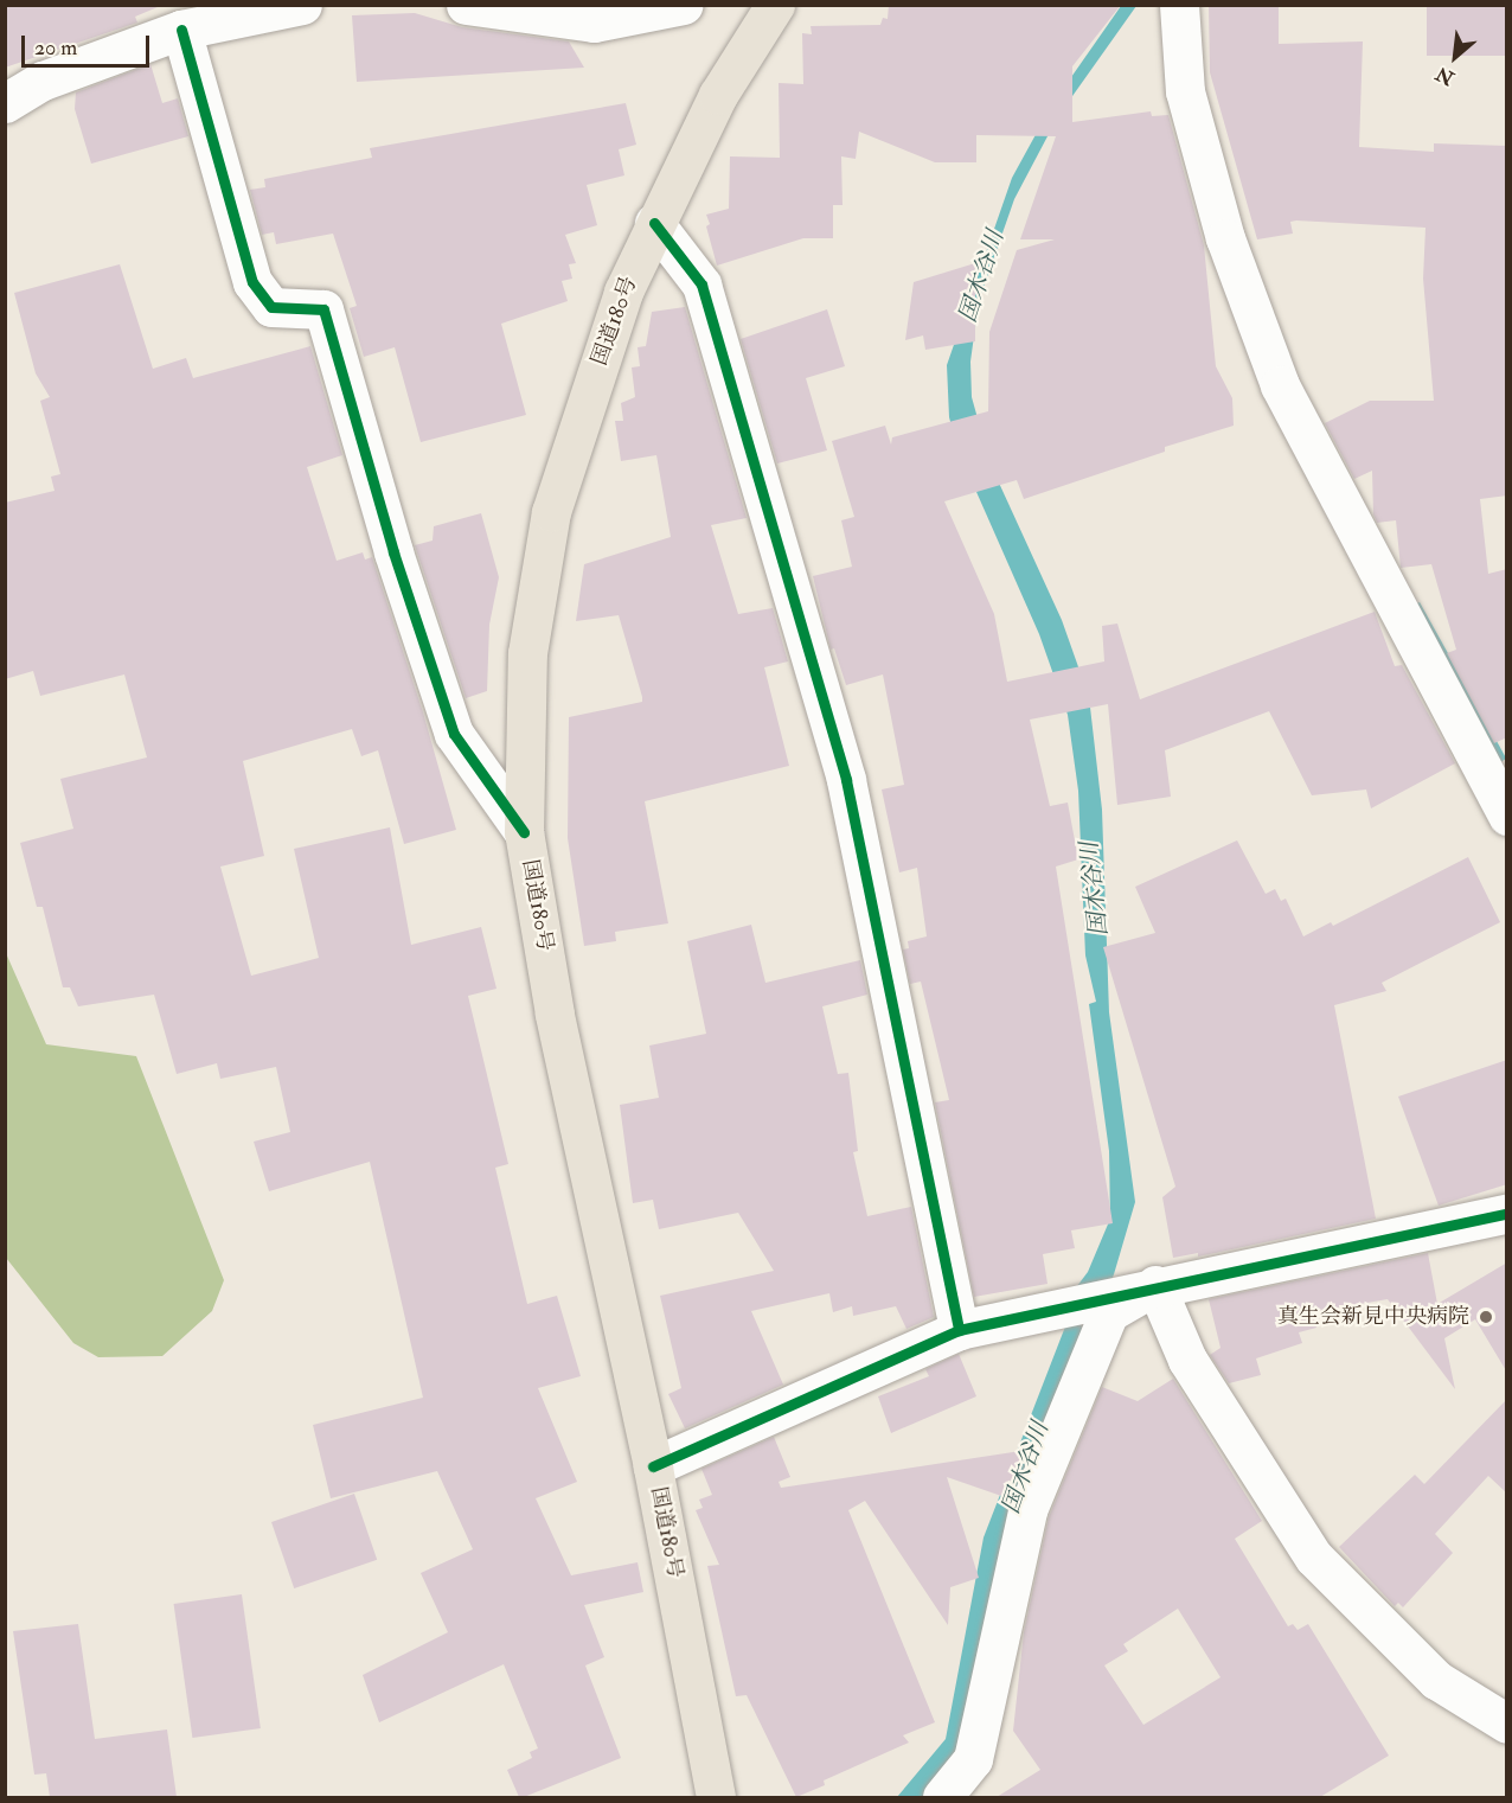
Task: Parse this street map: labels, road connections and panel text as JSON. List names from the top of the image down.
{
  "streets": {
    "highway": ["国道180号"]
  },
  "water": ["国木谷川"],
  "places": ["真生会新見中央病院"],
  "scale_bar": "20 m",
  "north": "bottom left"
}
